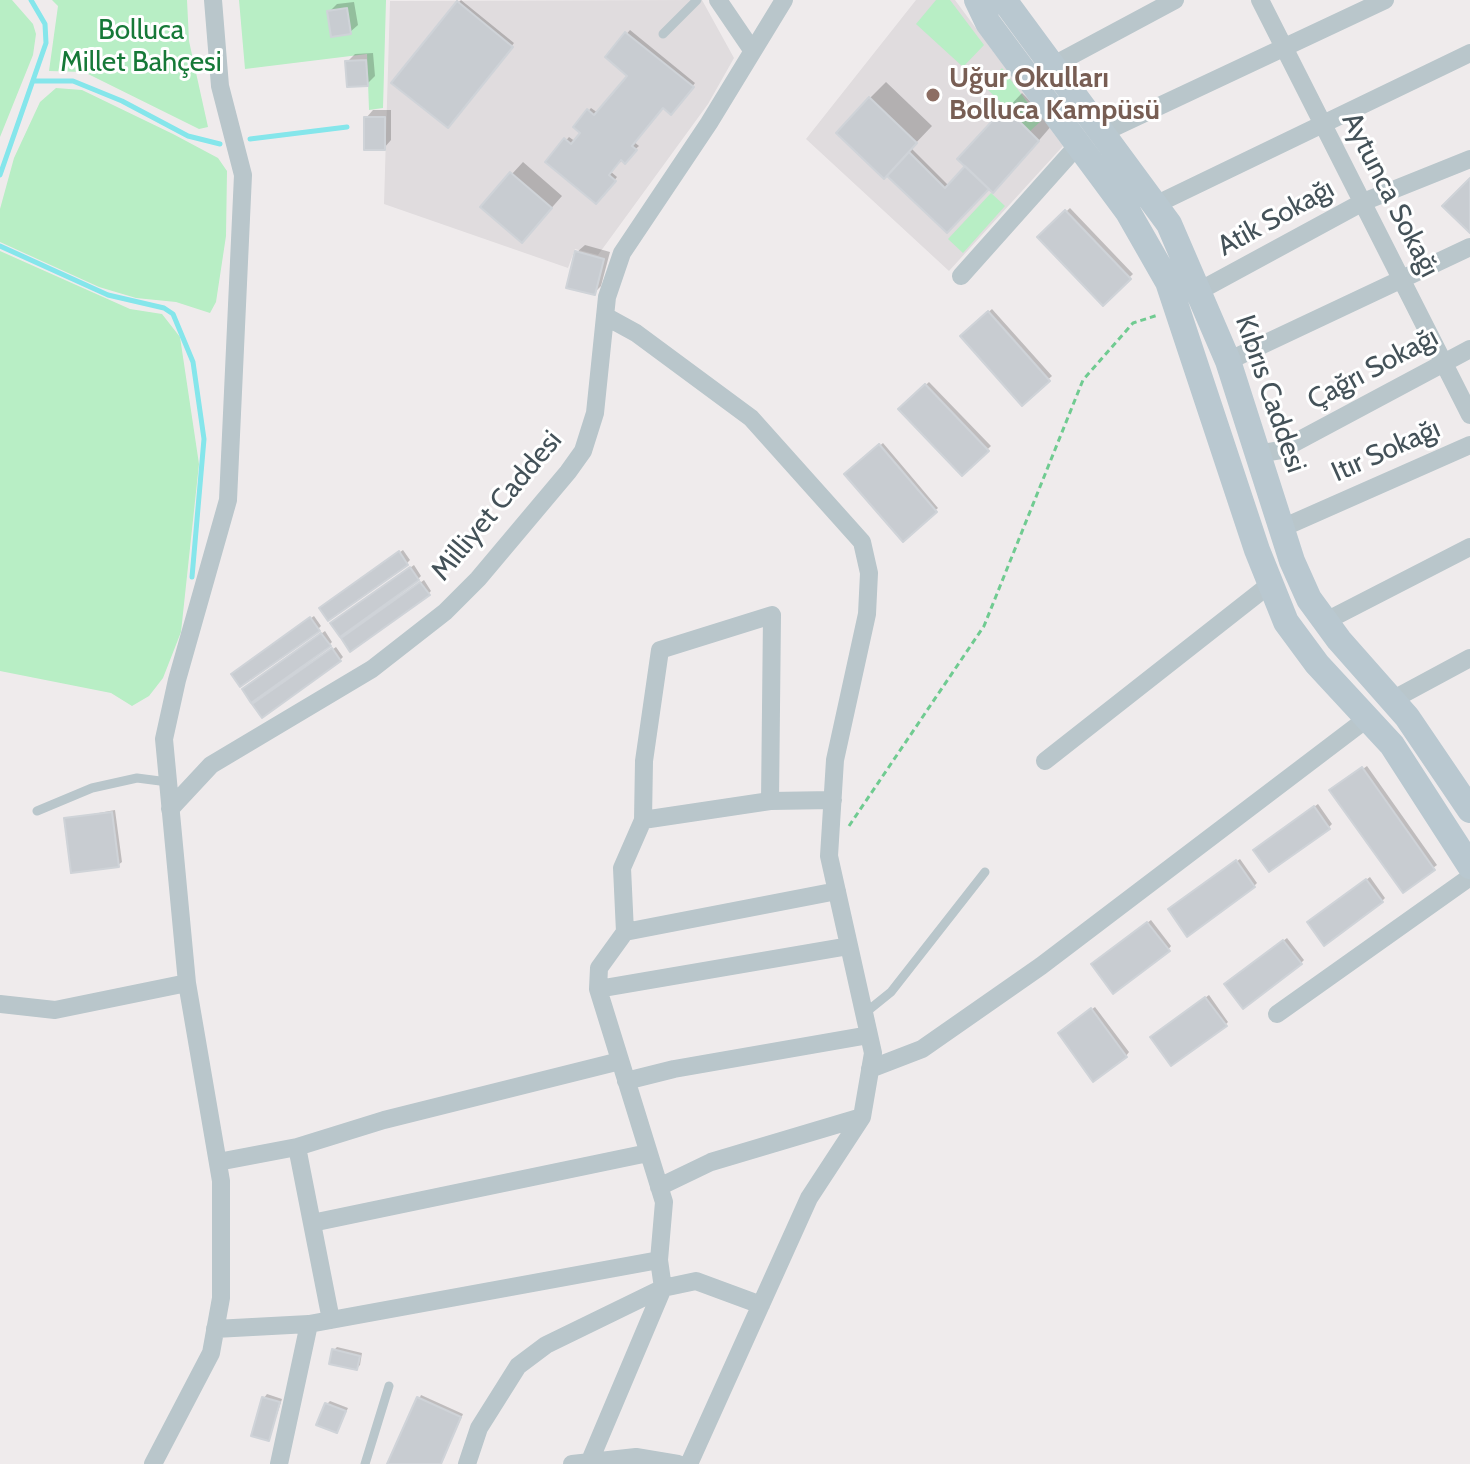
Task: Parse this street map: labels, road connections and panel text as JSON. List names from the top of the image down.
{
  "streets": {
    "main road": ["Kıbrıs Caddesi"],
    "street": [
      "Aytunca Sokağı",
      "Atik Sokağı",
      "Çağrı Sokağı",
      "Itır Sokağı",
      "Milliyet Caddesi"
    ]
  },
  "crossings": [
    ["Aytunca Sokağı", "Atik Sokağı"],
    ["Aytunca Sokağı", "Çağrı Sokağı"],
    ["Atik Sokağı", "Kıbrıs Caddesi"],
    ["Çağrı Sokağı", "Kıbrıs Caddesi"],
    ["Kıbrıs Caddesi", "Itır Sokağı"]
  ],
  "parks": ["Bolluca Millet Bahçesi"],
  "places": ["Uğur Okulları Bolluca Kampüsü"]
}
